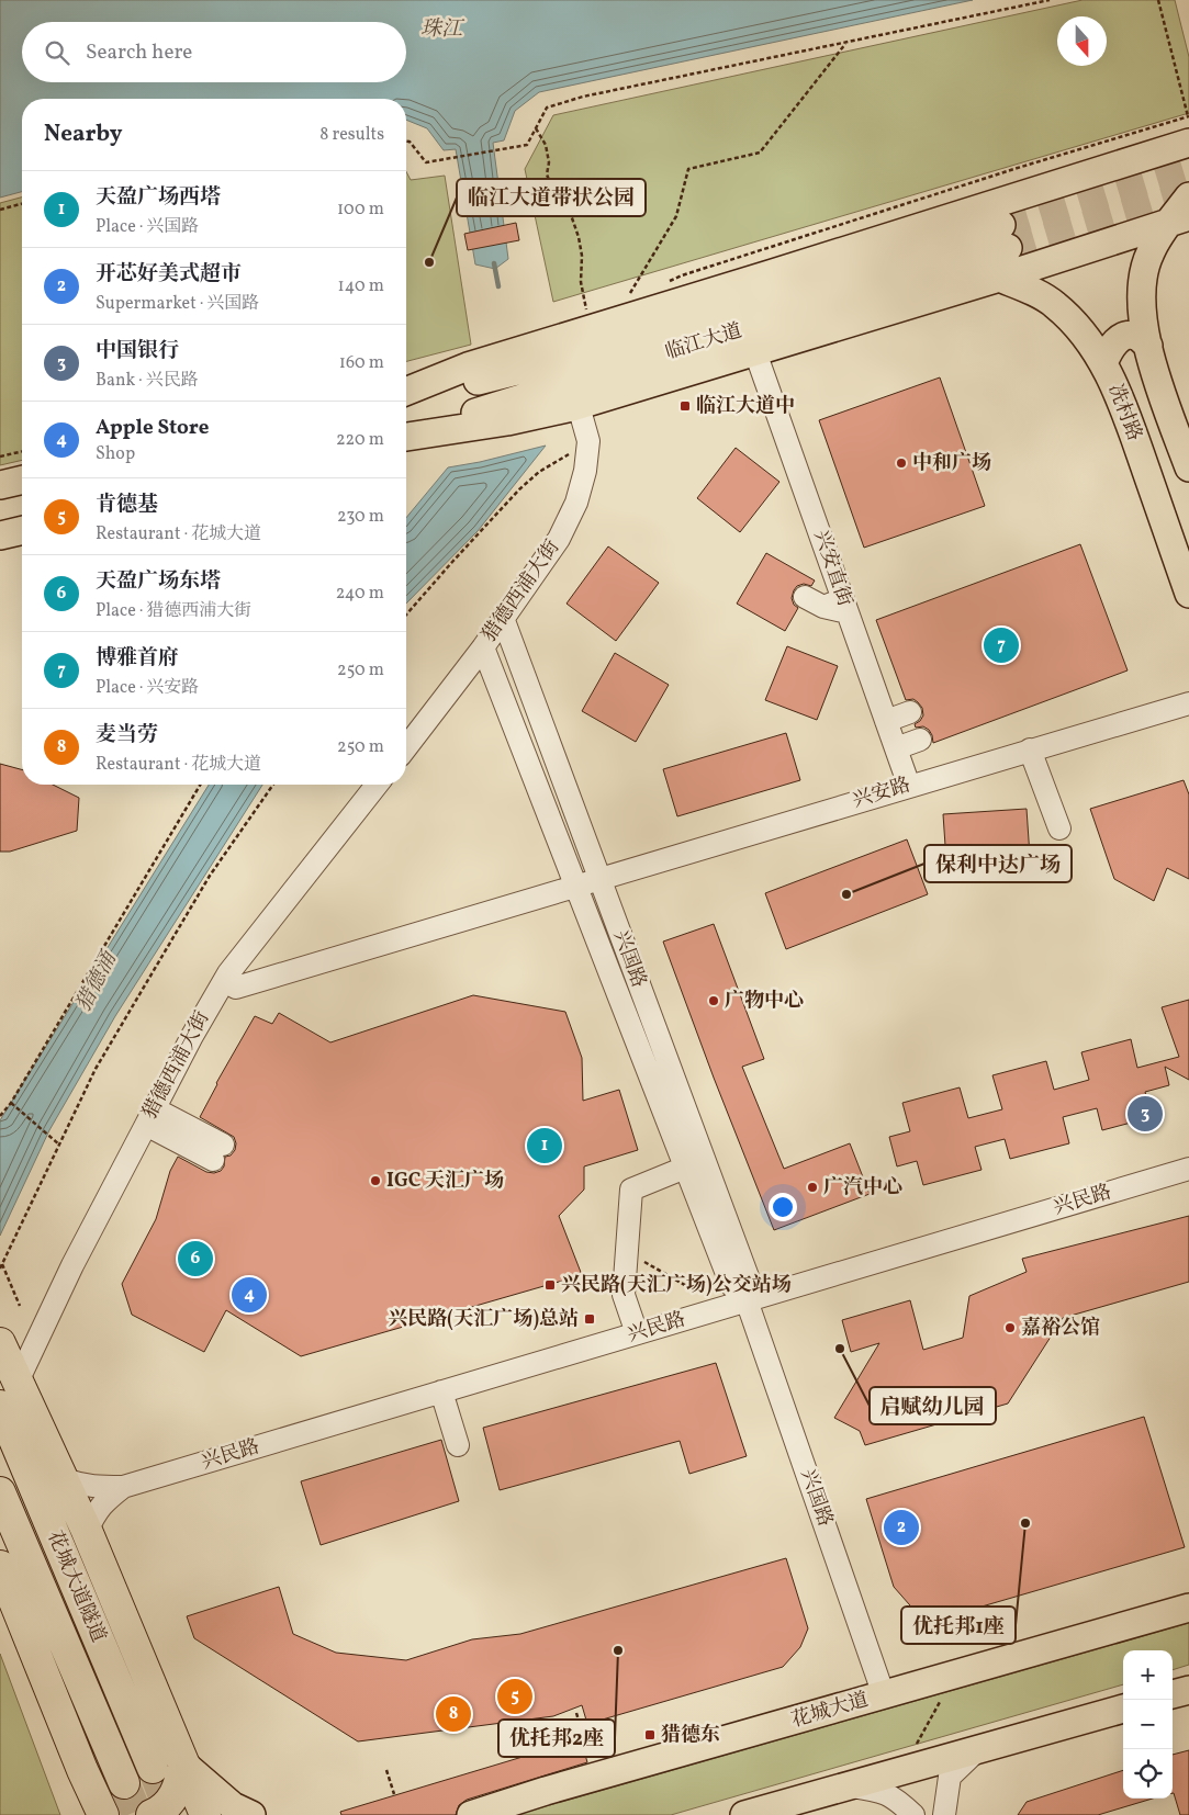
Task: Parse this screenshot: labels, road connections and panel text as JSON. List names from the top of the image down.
{
  "streets": {
    "highway": ["花城大道隧道"],
    "main road": ["临江大道", "冼村路", "花城大道"],
    "street": [
      "兴安直街",
      "猎德西浦大街",
      "兴安路",
      "兴国路",
      "兴民路"
    ]
  },
  "crossings": [
    ["兴安直街", "兴安路"],
    ["猎德西浦大街", "兴安路"],
    ["猎德西浦大街", "兴国路"],
    ["兴安路", "兴国路"],
    ["兴国路", "兴民路"],
    ["兴国路", "花城大道"]
  ],
  "water": ["珠江", "猎德涌"],
  "places": {
    "other": [
      "临江大道带状公园",
      "中和广场",
      "保利中达广场",
      "广物中心",
      "IGC 天汇广场",
      "广汽中心",
      "嘉裕公馆",
      "启赋幼儿园",
      "优托邦1座",
      "优托邦2座"
    ],
    "transit": [
      "临江大道中",
      "兴民路(天汇广场)公交站场",
      "兴民路(天汇广场)总站",
      "猎德东"
    ]
  },
  "north": "bottom",
  "page": {
    "search": "Search here",
    "heading": ["Nearby", "8 results"],
    "list": [
      {
        "mark": "1",
        "name": "天盈广场西塔",
        "note": "Place · 兴国路",
        "value": "100 m"
      },
      {
        "mark": "2",
        "name": "开芯好美式超市",
        "note": "Supermarket · 兴国路",
        "value": "140 m"
      },
      {
        "mark": "3",
        "name": "中国银行",
        "note": "Bank · 兴民路",
        "value": "160 m"
      },
      {
        "mark": "4",
        "name": "Apple Store",
        "note": "Shop",
        "value": "220 m"
      },
      {
        "mark": "5",
        "name": "肯德基",
        "note": "Restaurant · 花城大道",
        "value": "230 m"
      },
      {
        "mark": "6",
        "name": "天盈广场东塔",
        "note": "Place · 猎德西浦大街",
        "value": "240 m"
      },
      {
        "mark": "7",
        "name": "博雅首府",
        "note": "Place · 兴安路",
        "value": "250 m"
      },
      {
        "mark": "8",
        "name": "麦当劳",
        "note": "Restaurant · 花城大道",
        "value": "250 m"
      }
    ],
    "pins": [
      "7",
      "3",
      "1",
      "6",
      "4",
      "2",
      "5",
      "8"
    ],
    "map_buttons": ["+", "−"]
  }
}
